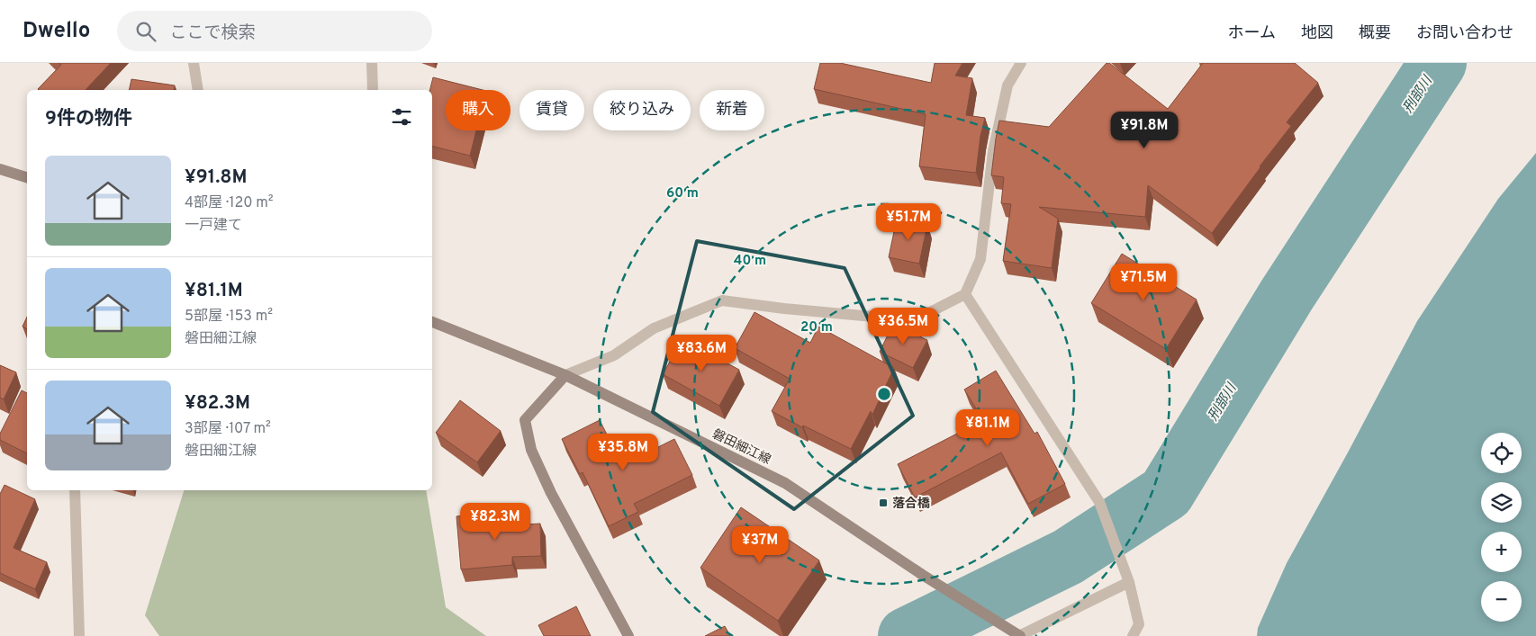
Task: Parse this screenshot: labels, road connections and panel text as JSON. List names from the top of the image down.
{
  "streets": {
    "main road": ["磐田細江線"]
  },
  "water": ["刑部川"],
  "places": {
    "transit": ["落合橋"]
  },
  "page": {
    "header": "Dwello",
    "search": "ここで検索",
    "nav": [
      "ホーム",
      "地図",
      "概要",
      "お問い合わせ"
    ],
    "chip": [
      "購入",
      "賃貸",
      "絞り込み",
      "新着"
    ],
    "heading": "9件の物件",
    "price": [
      "¥91.8M",
      "¥51.7M",
      "¥71.5M",
      "¥36.5M",
      "¥83.6M",
      "¥81.1M",
      "¥35.8M",
      "¥82.3M",
      "¥37M"
    ],
    "list": [
      {
        "name": "¥91.8M",
        "note": "4部屋 · 120 m² · 一戸建て"
      },
      {
        "name": "¥81.1M",
        "note": "5部屋 · 153 m² · 磐田細江線"
      },
      {
        "name": "¥82.3M",
        "note": "3部屋 · 107 m² · 磐田細江線"
      }
    ],
    "map_buttons": ["+", "−"]
  },
  "rings": ["60 m", "40 m", "20 m"]
}
